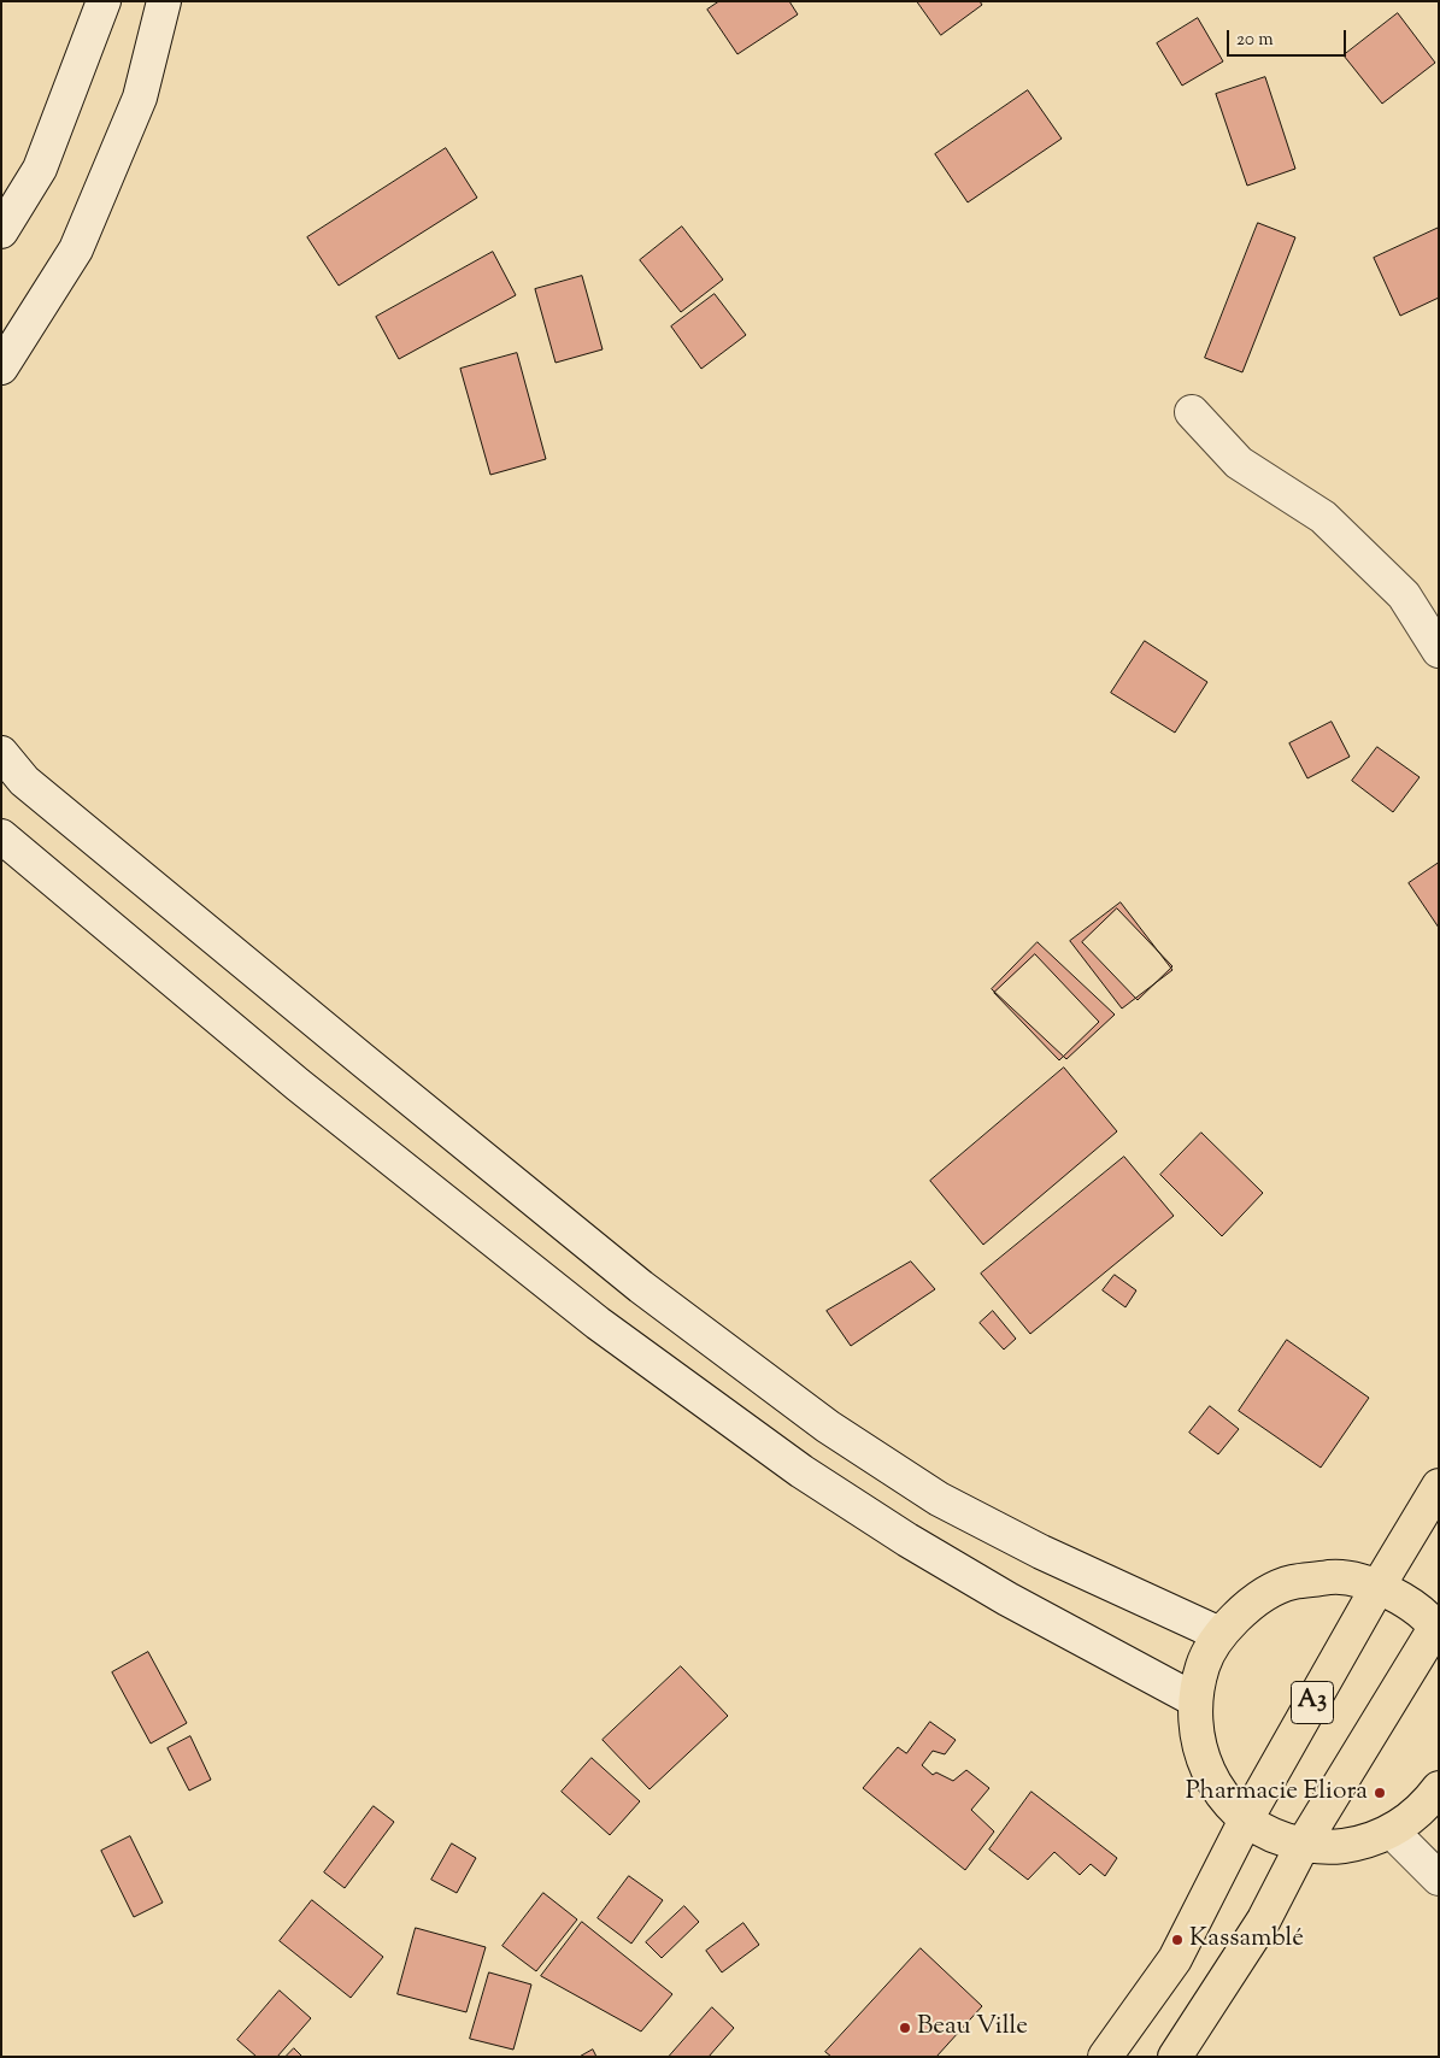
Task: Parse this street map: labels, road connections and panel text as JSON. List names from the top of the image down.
{
  "streets": {
    "main road": ["A3"]
  },
  "places": ["Pharmacie Eliora", "Kassamblé", "Beau Ville"],
  "scale_bar": "20 m"
}
